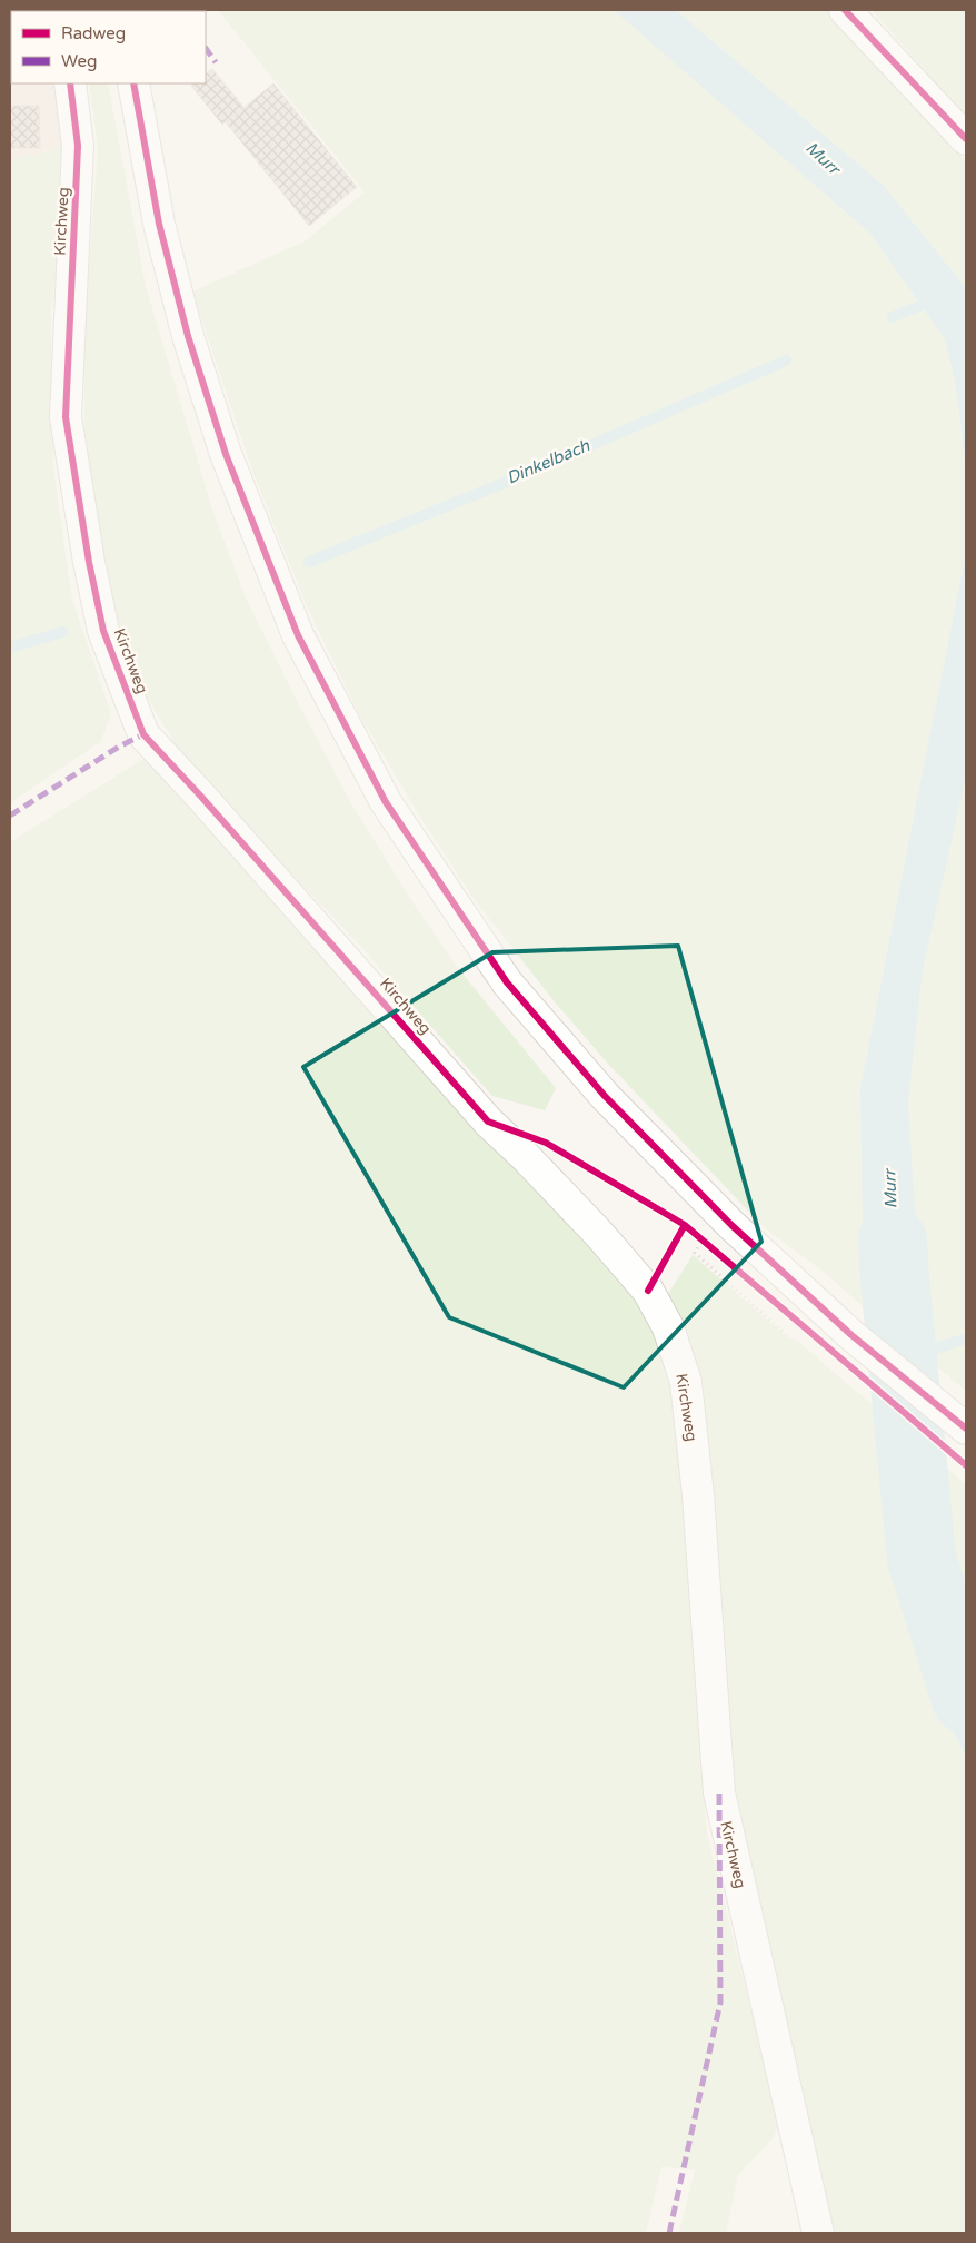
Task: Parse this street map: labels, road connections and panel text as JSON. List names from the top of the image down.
{
  "streets": {
    "street": ["Kirchweg"]
  },
  "water": ["Murr", "Dinkelbach"],
  "legend": ["Radweg", "Weg"]
}
